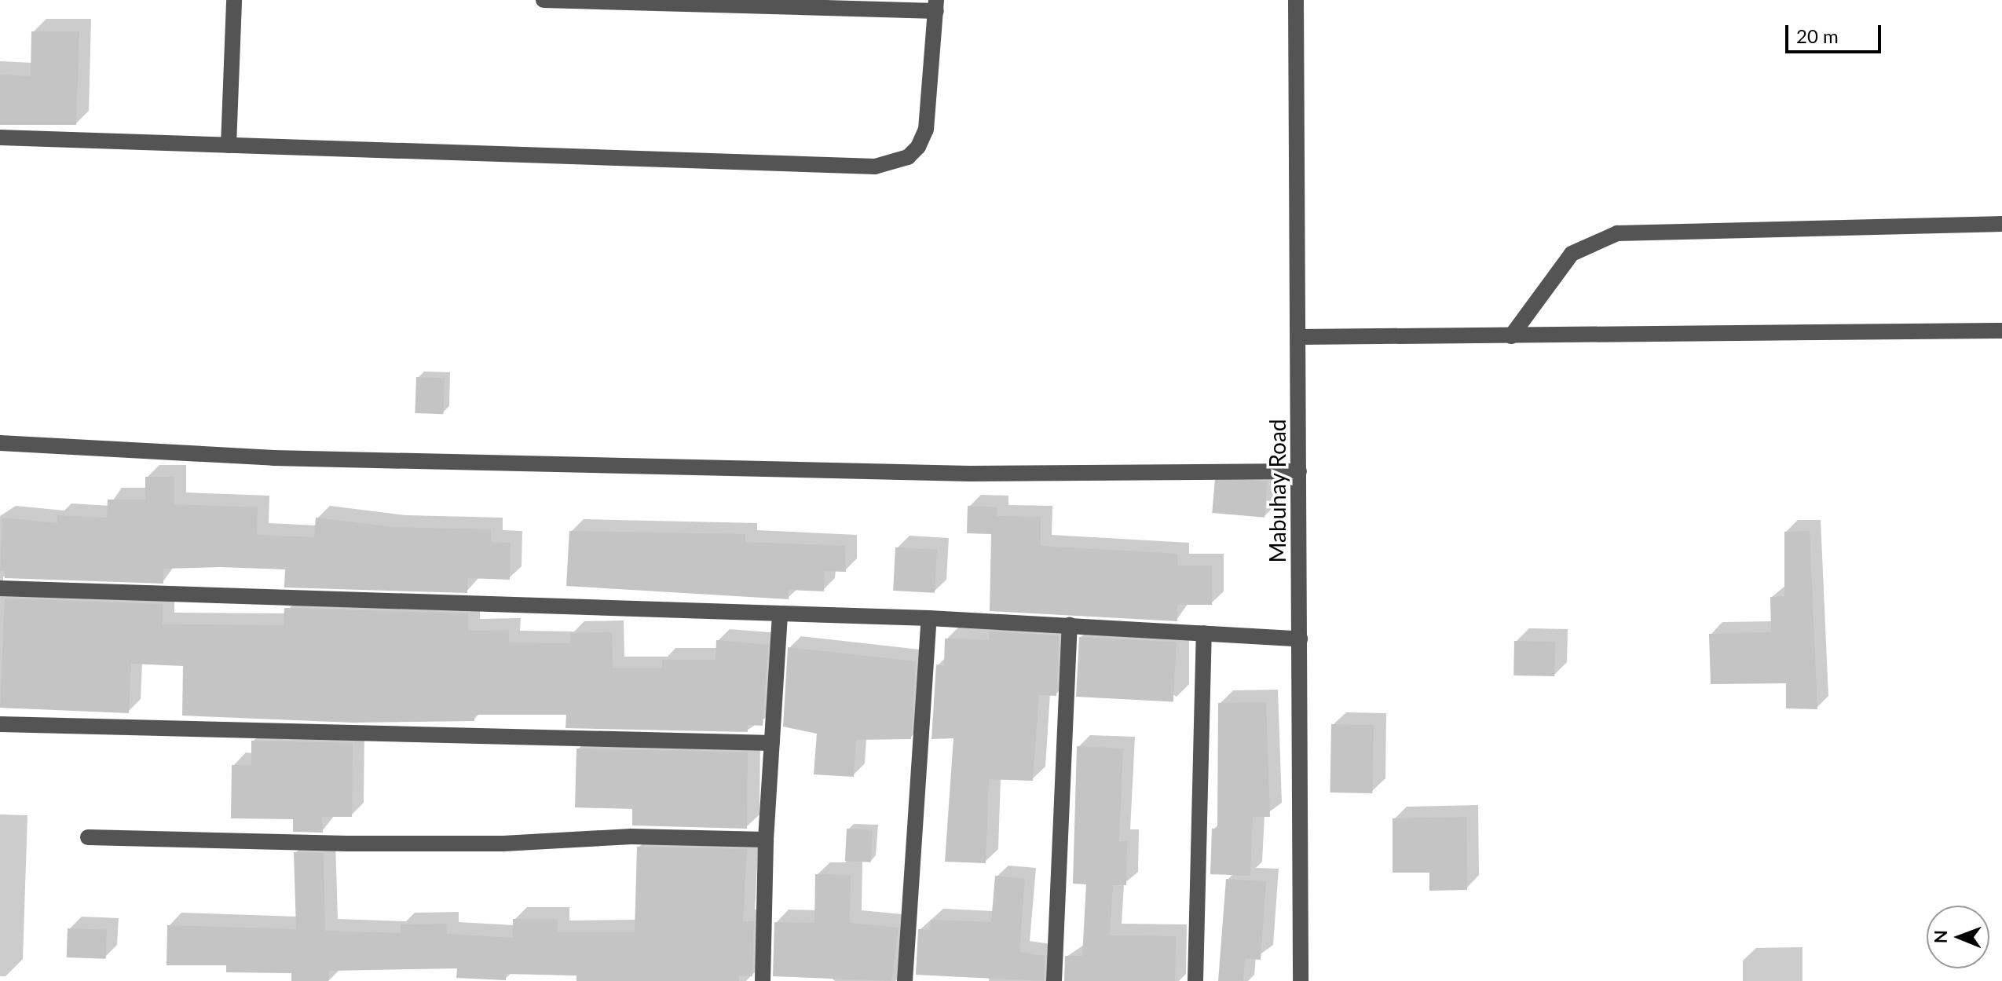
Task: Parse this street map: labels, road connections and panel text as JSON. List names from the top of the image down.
{
  "streets": {
    "street": ["Mabuhay Road"]
  },
  "scale_bar": "20 m",
  "north": "left"
}
